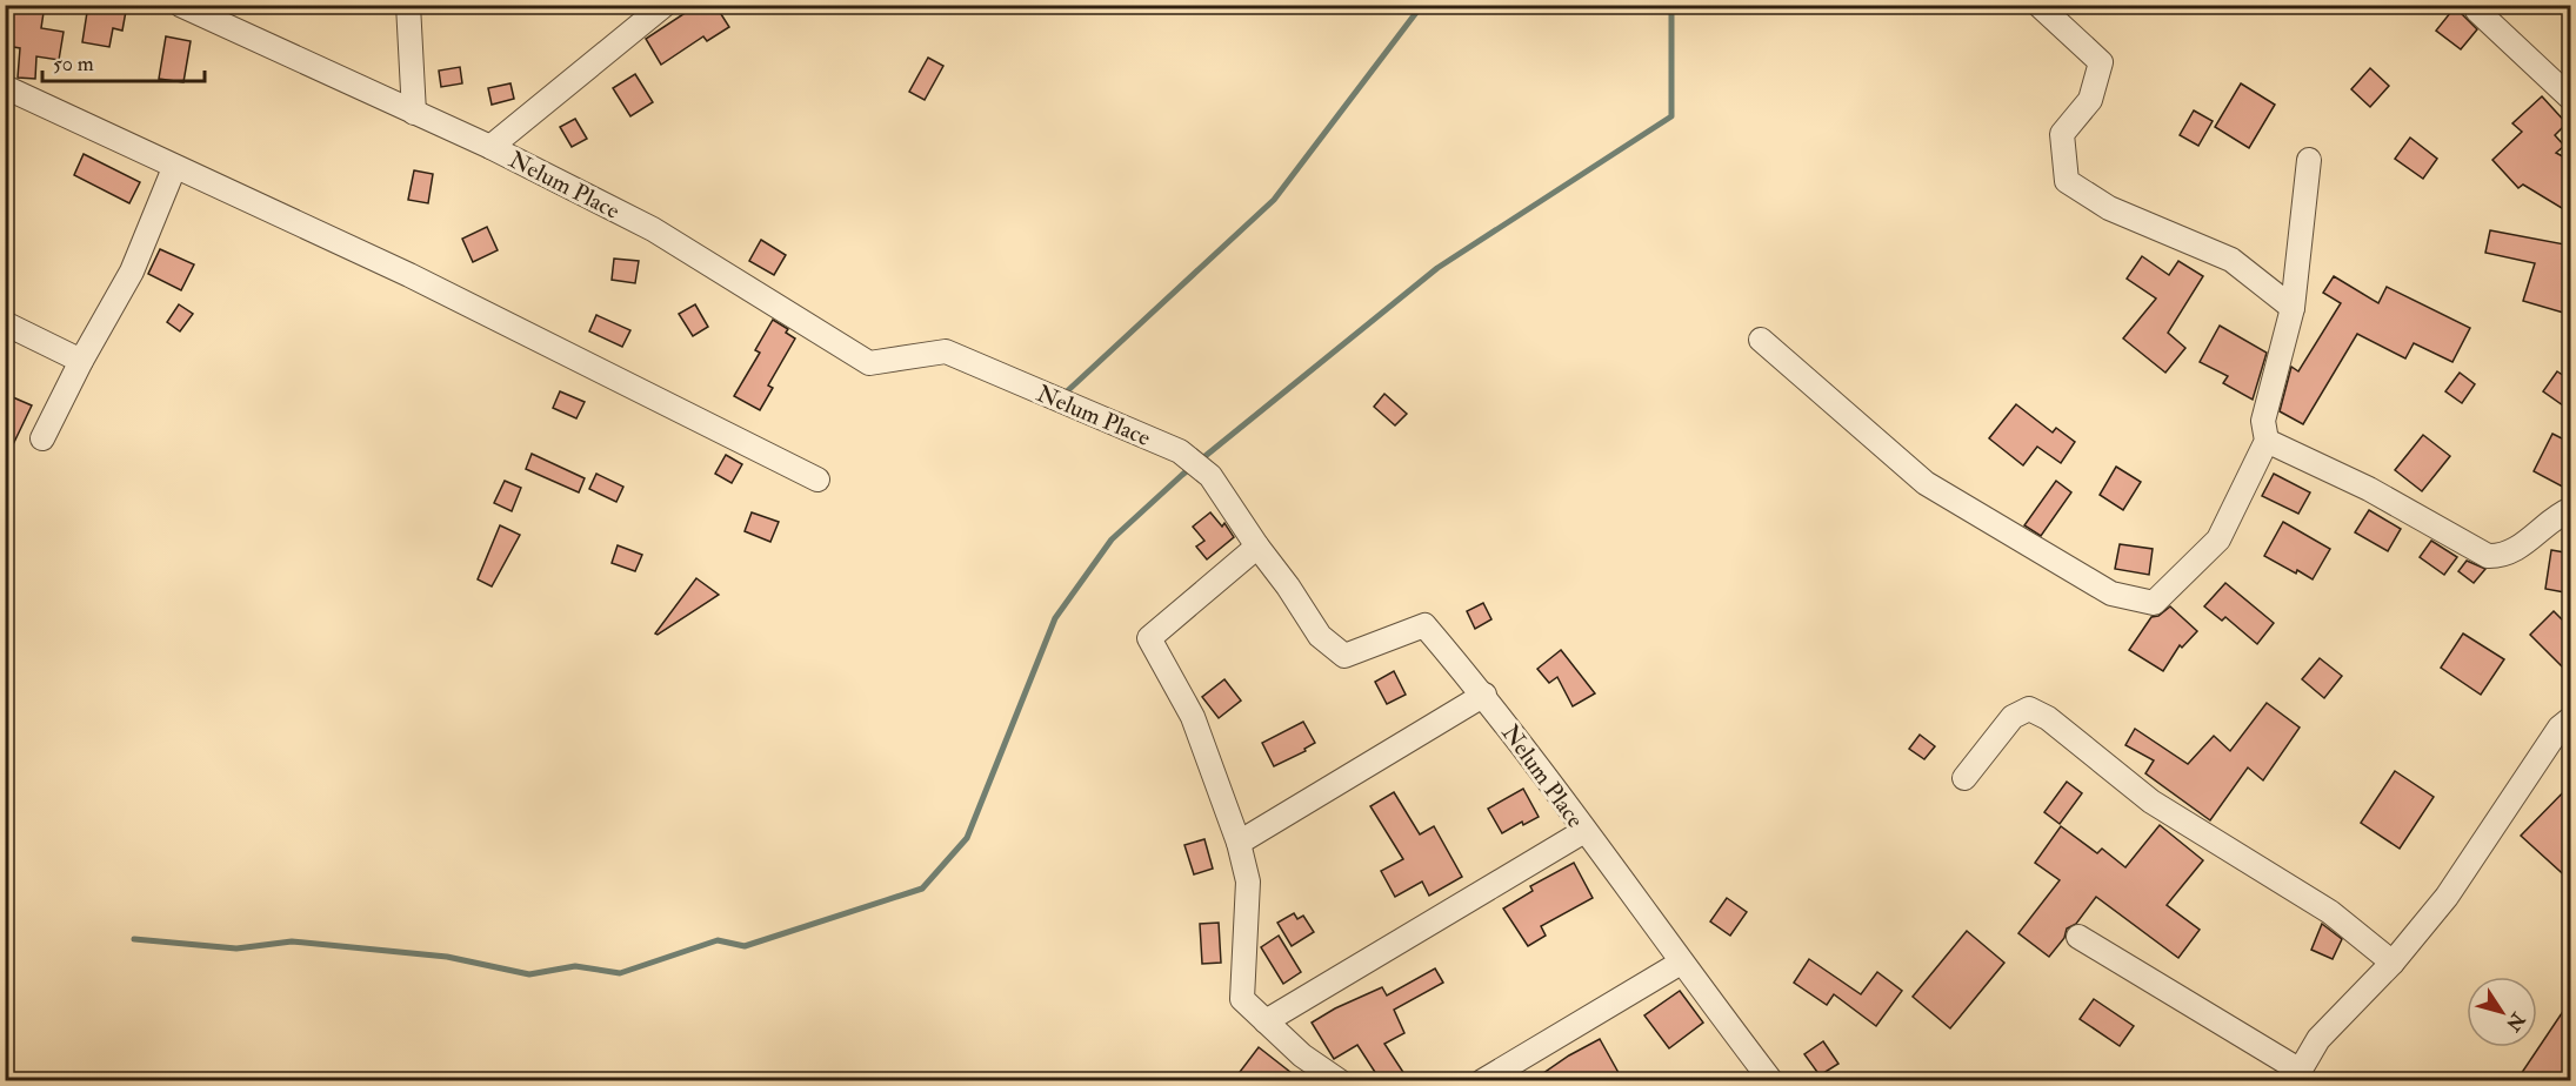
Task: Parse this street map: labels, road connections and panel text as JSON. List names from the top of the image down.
{
  "streets": {
    "street": ["Nelum Place"]
  },
  "scale_bar": "50 m",
  "north": "bottom right"
}
